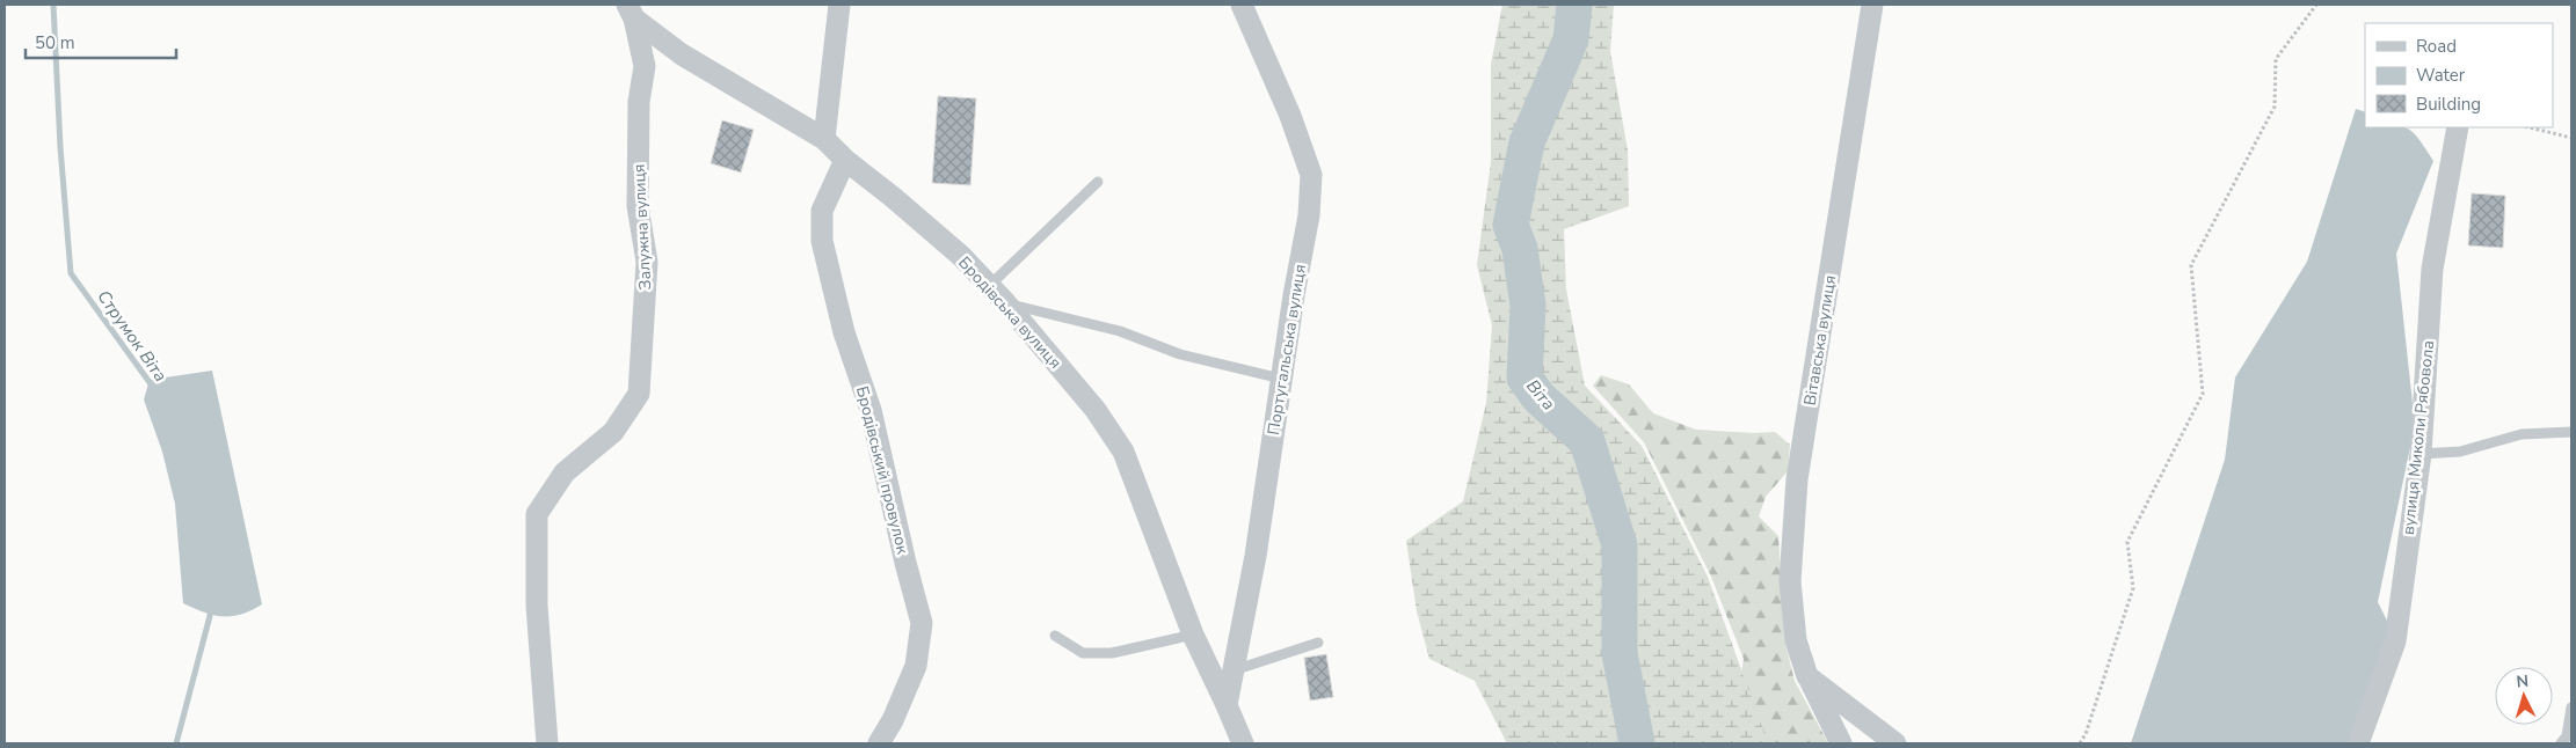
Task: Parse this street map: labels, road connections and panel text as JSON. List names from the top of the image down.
{
  "streets": {
    "street": [
      "Залужна вулиця",
      "Бродівська вулиця",
      "Вітавська вулиця",
      "Португальська вулиця",
      "вулиця Миколи Рябовола",
      "Бродівський провулок"
    ]
  },
  "crossings": [
    ["Залужна вулиця", "Бродівська вулиця"],
    ["Бродівська вулиця", "Португальська вулиця"],
    ["Бродівська вулиця", "Бродівський провулок"]
  ],
  "water": ["Струмок Віта", "Віта"],
  "legend": ["Road", "Water", "Building"],
  "scale_bar": "50 m",
  "north": "top"
}
